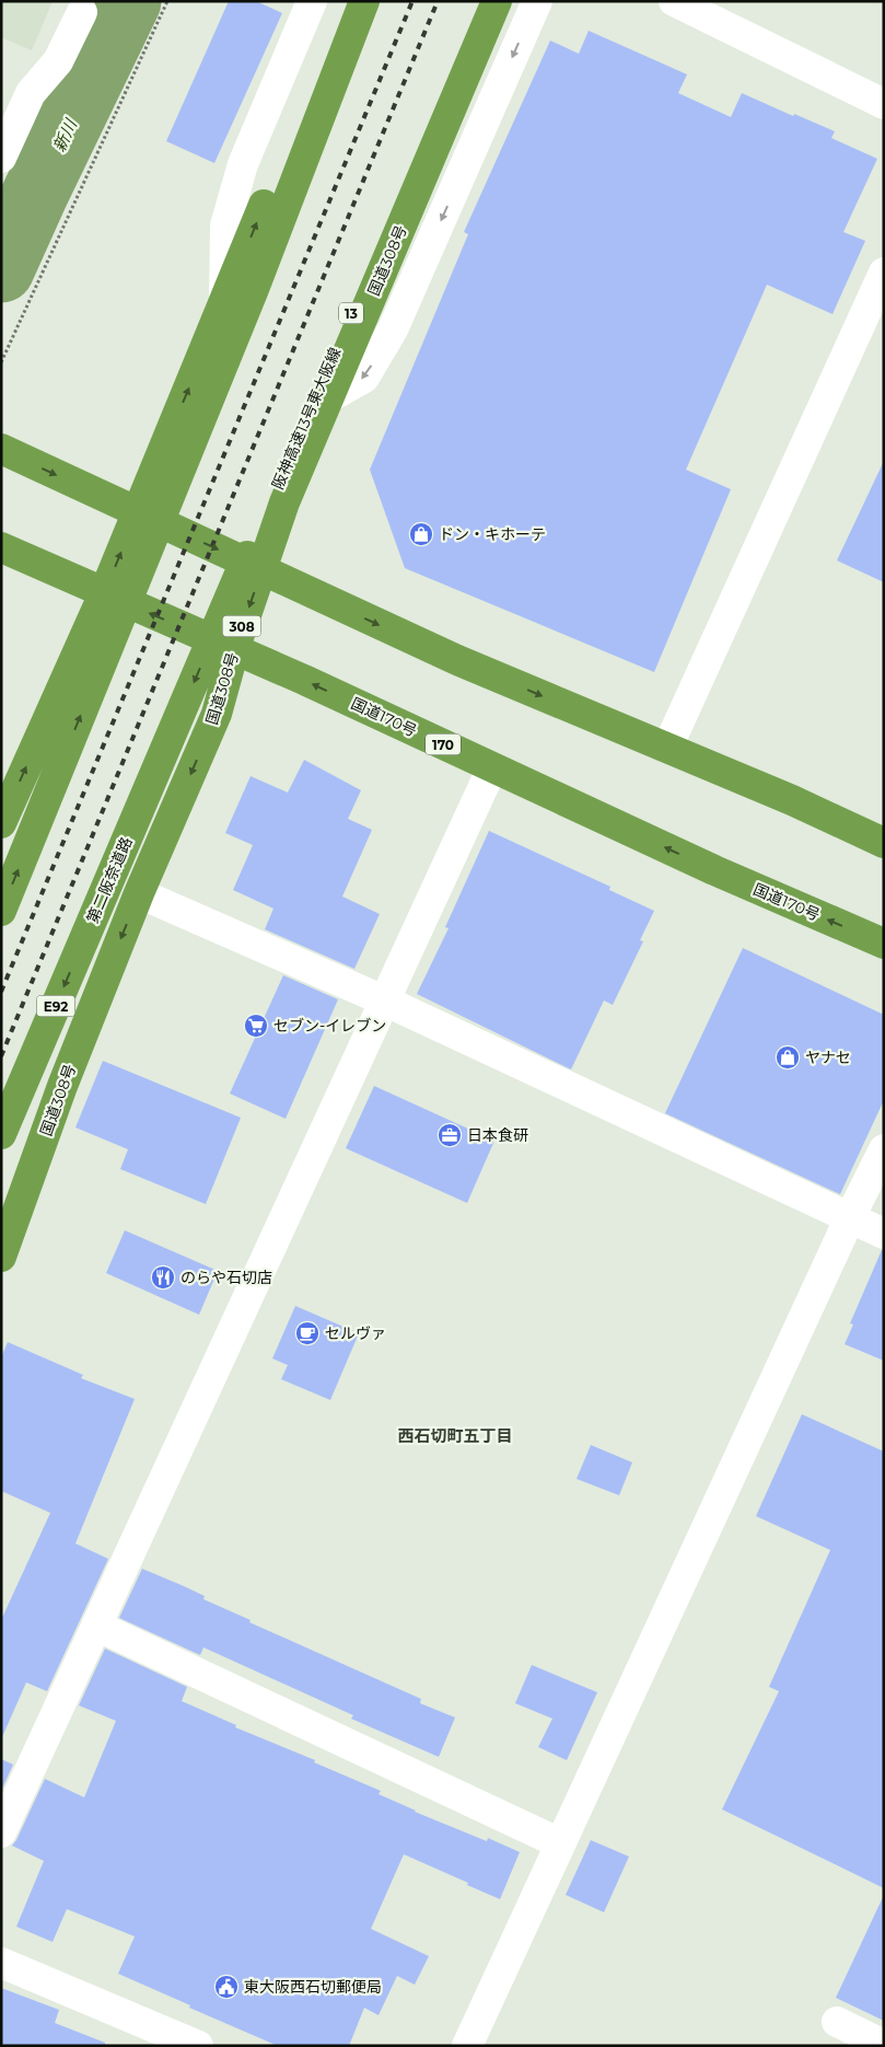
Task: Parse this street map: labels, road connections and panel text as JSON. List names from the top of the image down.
{
  "streets": {
    "highway": [
      "国道308号",
      "13",
      "阪神高速13号東大阪線",
      "308",
      "国道170号",
      "170",
      "第二阪奈道路",
      "E92"
    ]
  },
  "crossings": [
    ["国道308号", "国道170号"],
    ["阪神高速13号東大阪線", "第二阪奈道路"]
  ],
  "districts": ["西石切町五丁目"],
  "water": ["新川"],
  "places": {
    "shop": ["ドン・キホーテ", "ヤナセ"],
    "supermarket": ["セブン-イレブン"],
    "office": ["日本食研"],
    "restaurant": ["のらや石切店"],
    "cafe": ["セルヴァ"],
    "public building": ["東大阪西石切郵便局"]
  }
}
